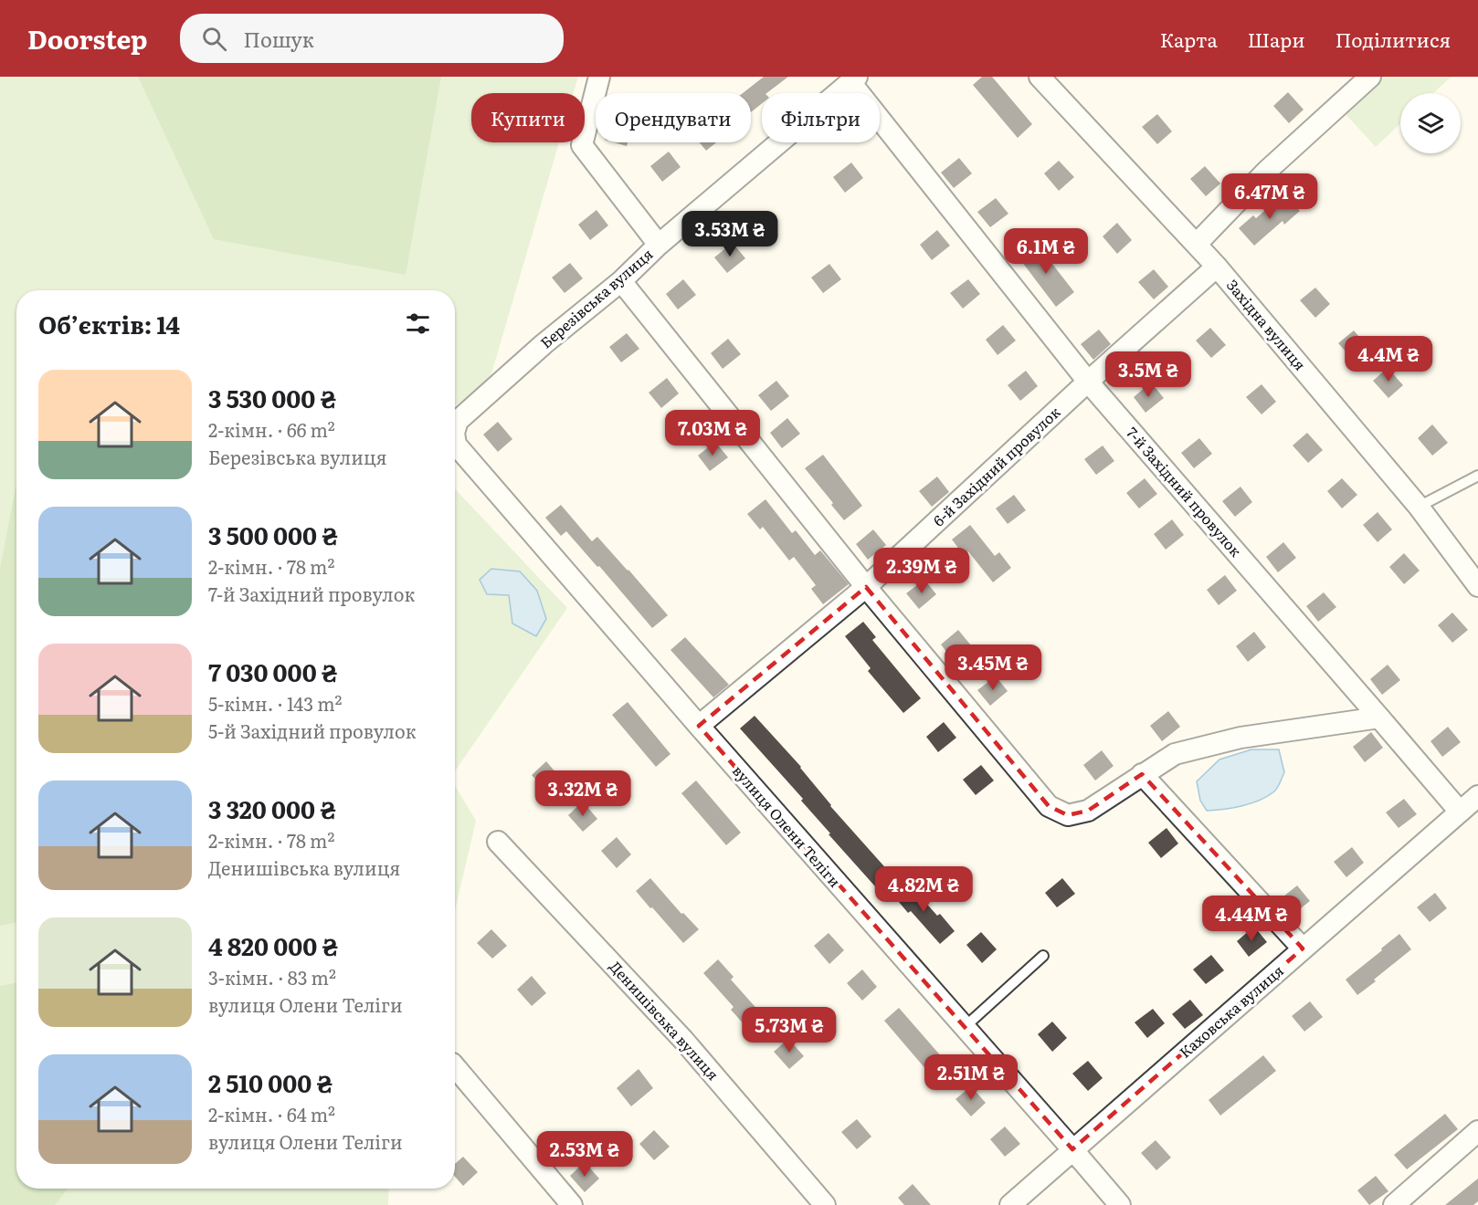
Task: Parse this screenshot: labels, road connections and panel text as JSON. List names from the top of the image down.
{
  "streets": {
    "street": [
      "Березівська вулиця",
      "Західна вулиця",
      "6-й Західний провулок",
      "7-й Західний провулок",
      "вулиця Олени Теліги",
      "Каховська вулиця",
      "Денишівська вулиця"
    ]
  },
  "crossings": [
    ["Березівська вулиця", "7-й Західний провулок"],
    ["Березівська вулиця", "вулиця Олени Теліги"],
    ["Західна вулиця", "6-й Західний провулок"],
    ["6-й Західний провулок", "7-й Західний провулок"],
    ["6-й Західний провулок", "вулиця Олени Теліги"],
    ["7-й Західний провулок", "Каховська вулиця"],
    ["вулиця Олени Теліги", "Каховська вулиця"]
  ],
  "page": {
    "header": "Doorstep",
    "search": "Пошук",
    "nav": ["Карта", "Шари", "Поділитися"],
    "chip": ["Купити", "Орендувати", "Фільтри"],
    "price": [
      "6.47M ₴",
      "3.53M ₴",
      "6.1M ₴",
      "4.4M ₴",
      "3.5M ₴",
      "7.03M ₴",
      "2.39M ₴",
      "3.45M ₴",
      "3.32M ₴",
      "4.82M ₴",
      "4.44M ₴",
      "5.73M ₴",
      "2.51M ₴",
      "2.53M ₴"
    ],
    "heading": "Об’єктів: 14",
    "list": [
      {
        "name": "3 530 000 ₴",
        "note": "2-кімн. · 66 m² · Березівська вулиця"
      },
      {
        "name": "3 500 000 ₴",
        "note": "2-кімн. · 78 m² · 7-й Західний провулок"
      },
      {
        "name": "7 030 000 ₴",
        "note": "5-кімн. · 143 m² · 5-й Західний провулок"
      },
      {
        "name": "3 320 000 ₴",
        "note": "2-кімн. · 78 m² · Денишівська вулиця"
      },
      {
        "name": "4 820 000 ₴",
        "note": "3-кімн. · 83 m² · вулиця Олени Теліги"
      },
      {
        "name": "2 510 000 ₴",
        "note": "2-кімн. · 64 m² · вулиця Олени Теліги"
      }
    ]
  }
}
